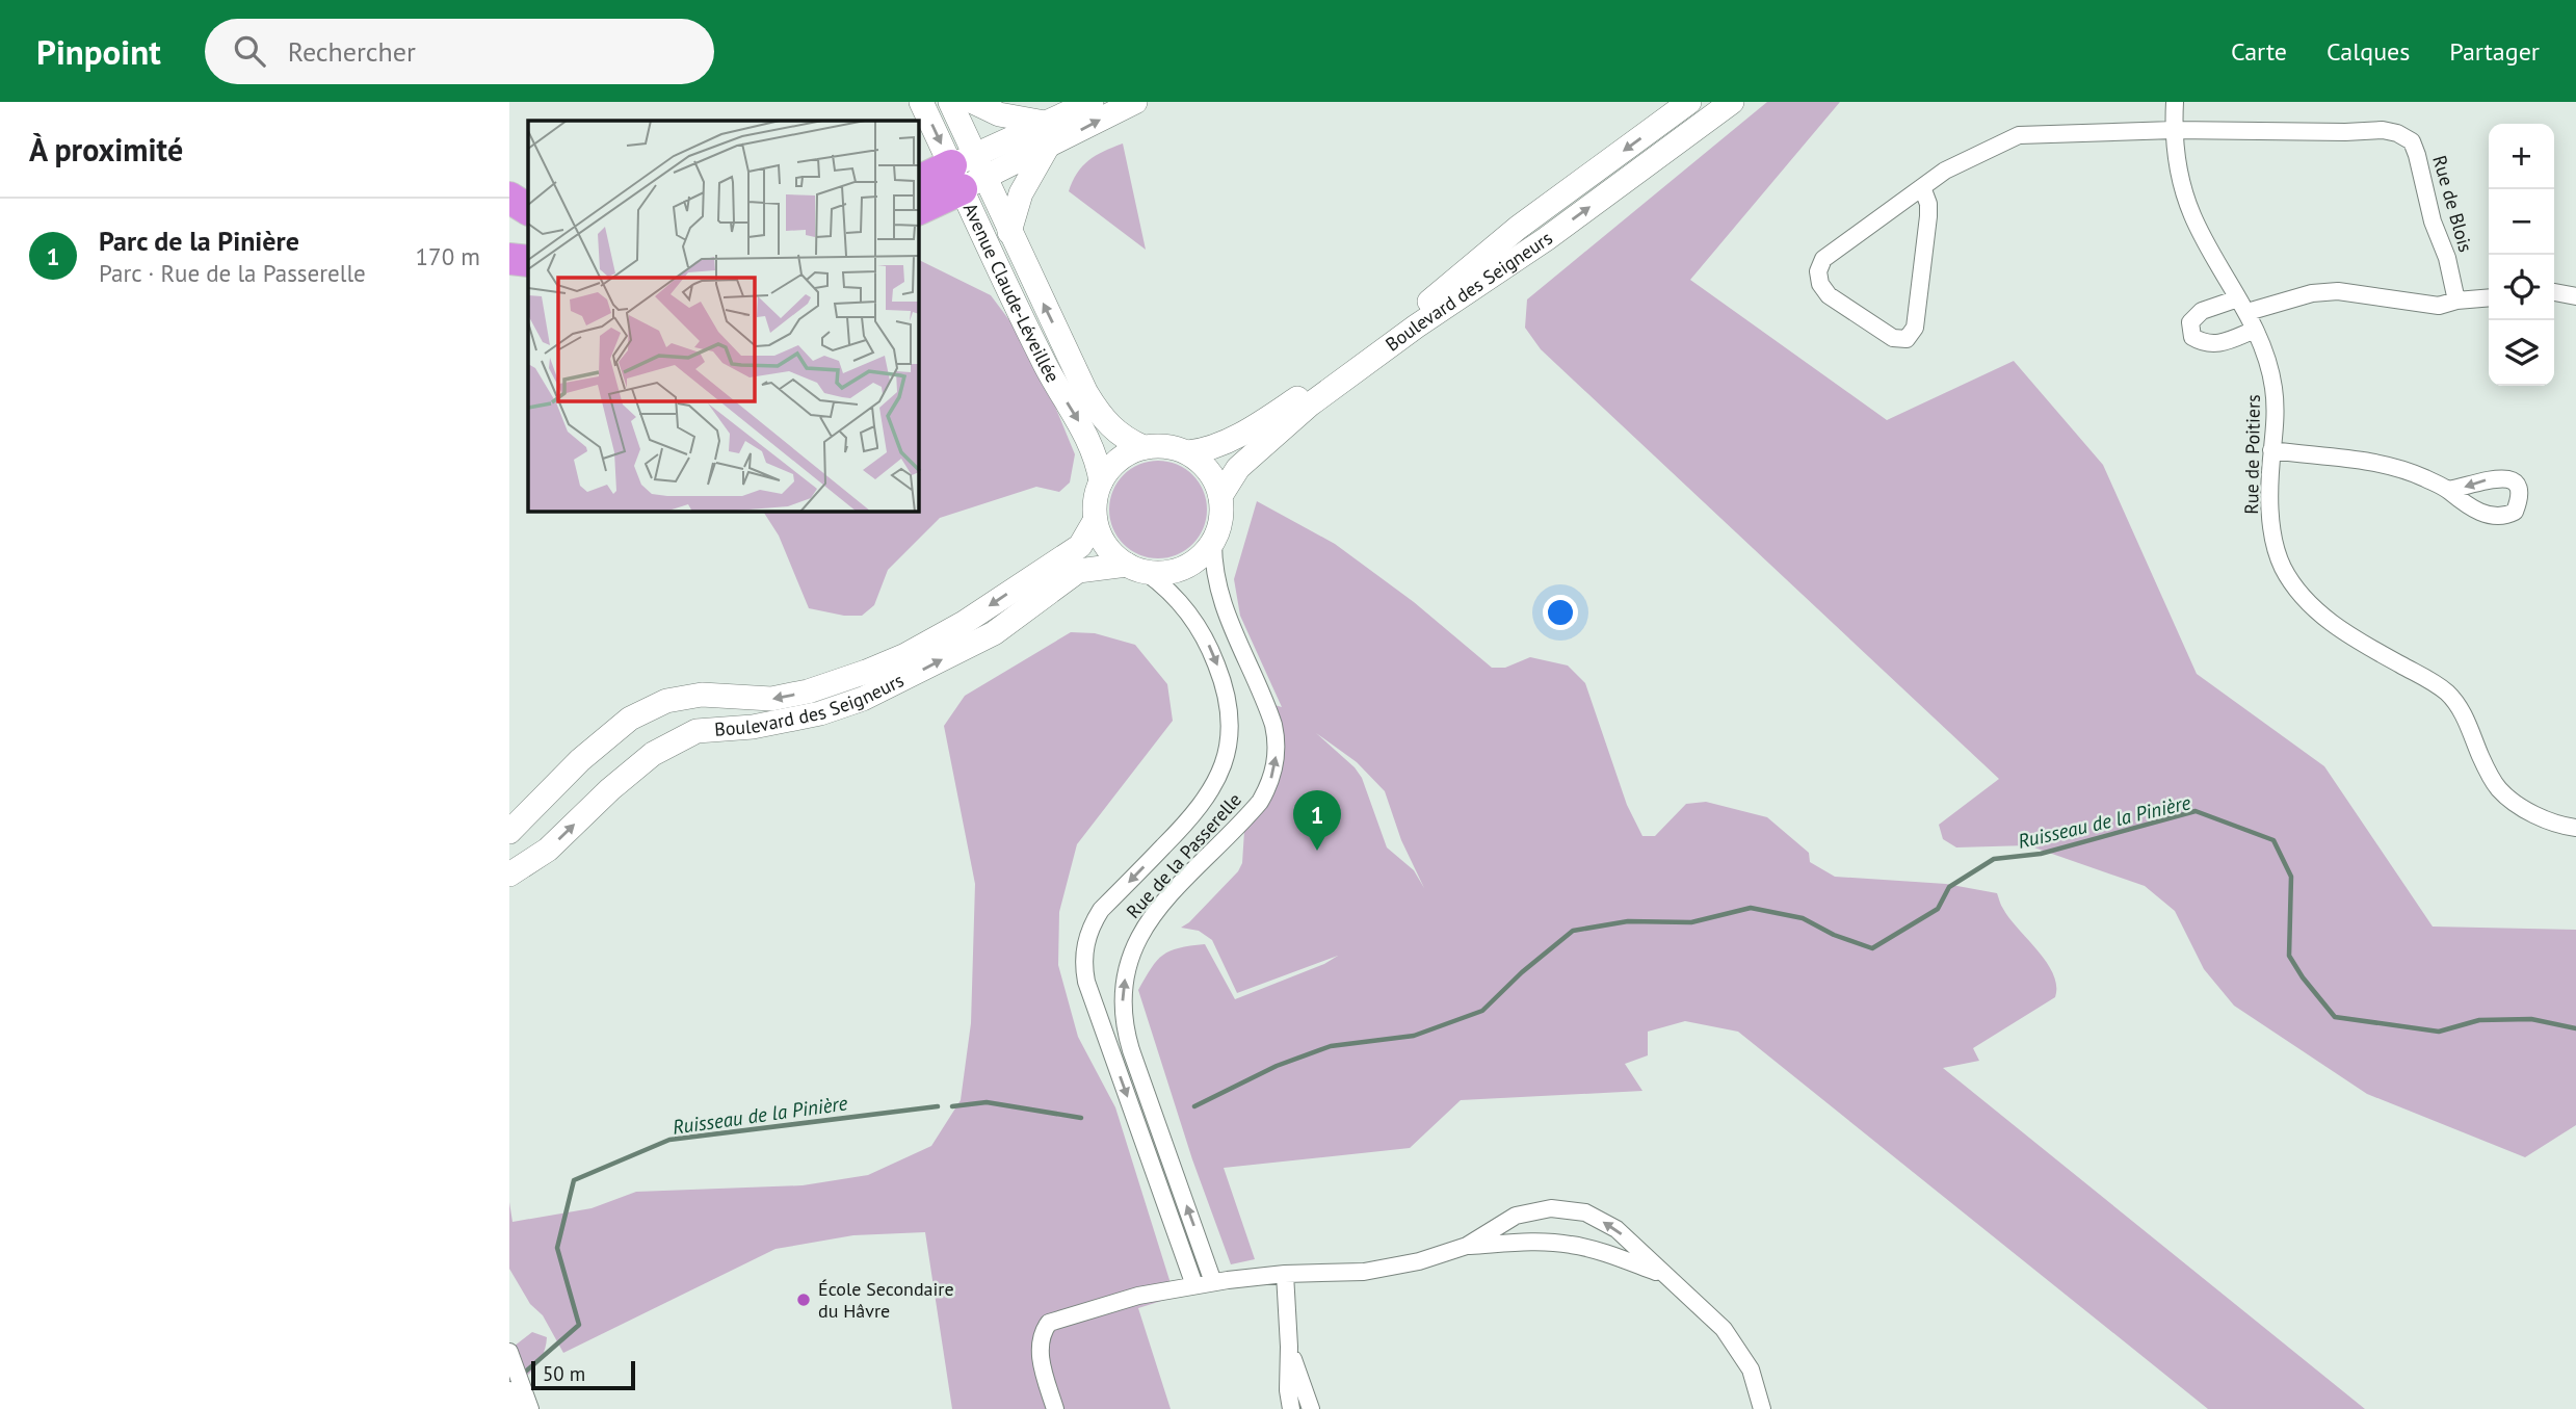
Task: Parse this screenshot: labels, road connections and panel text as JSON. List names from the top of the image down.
{
  "streets": {
    "street": [
      "Rue de Blois",
      "Avenue Claude-Léveillée",
      "Boulevard des Seigneurs",
      "Rue de Poitiers",
      "Rue de la Passerelle"
    ]
  },
  "crossings": [
    ["Rue de Blois", "Rue de Poitiers"],
    ["Avenue Claude-Léveillée", "Boulevard des Seigneurs"],
    ["Avenue Claude-Léveillée", "Rue de la Passerelle"],
    ["Boulevard des Seigneurs", "Rue de la Passerelle"]
  ],
  "water": ["Ruisseau de la Pinière"],
  "places": ["École Secondaire du Hâvre"],
  "scale_bar": "50 m",
  "page": {
    "header": "Pinpoint",
    "search": "Rechercher",
    "nav": ["Carte", "Calques", "Partager"],
    "heading": "À proximité",
    "map_buttons": ["+", "−"],
    "list": [
      {
        "mark": "1",
        "name": "Parc de la Pinière",
        "note": "Parc · Rue de la Passerelle",
        "value": "170 m"
      }
    ],
    "pins": "1",
    "scale": "50 m"
  }
}
